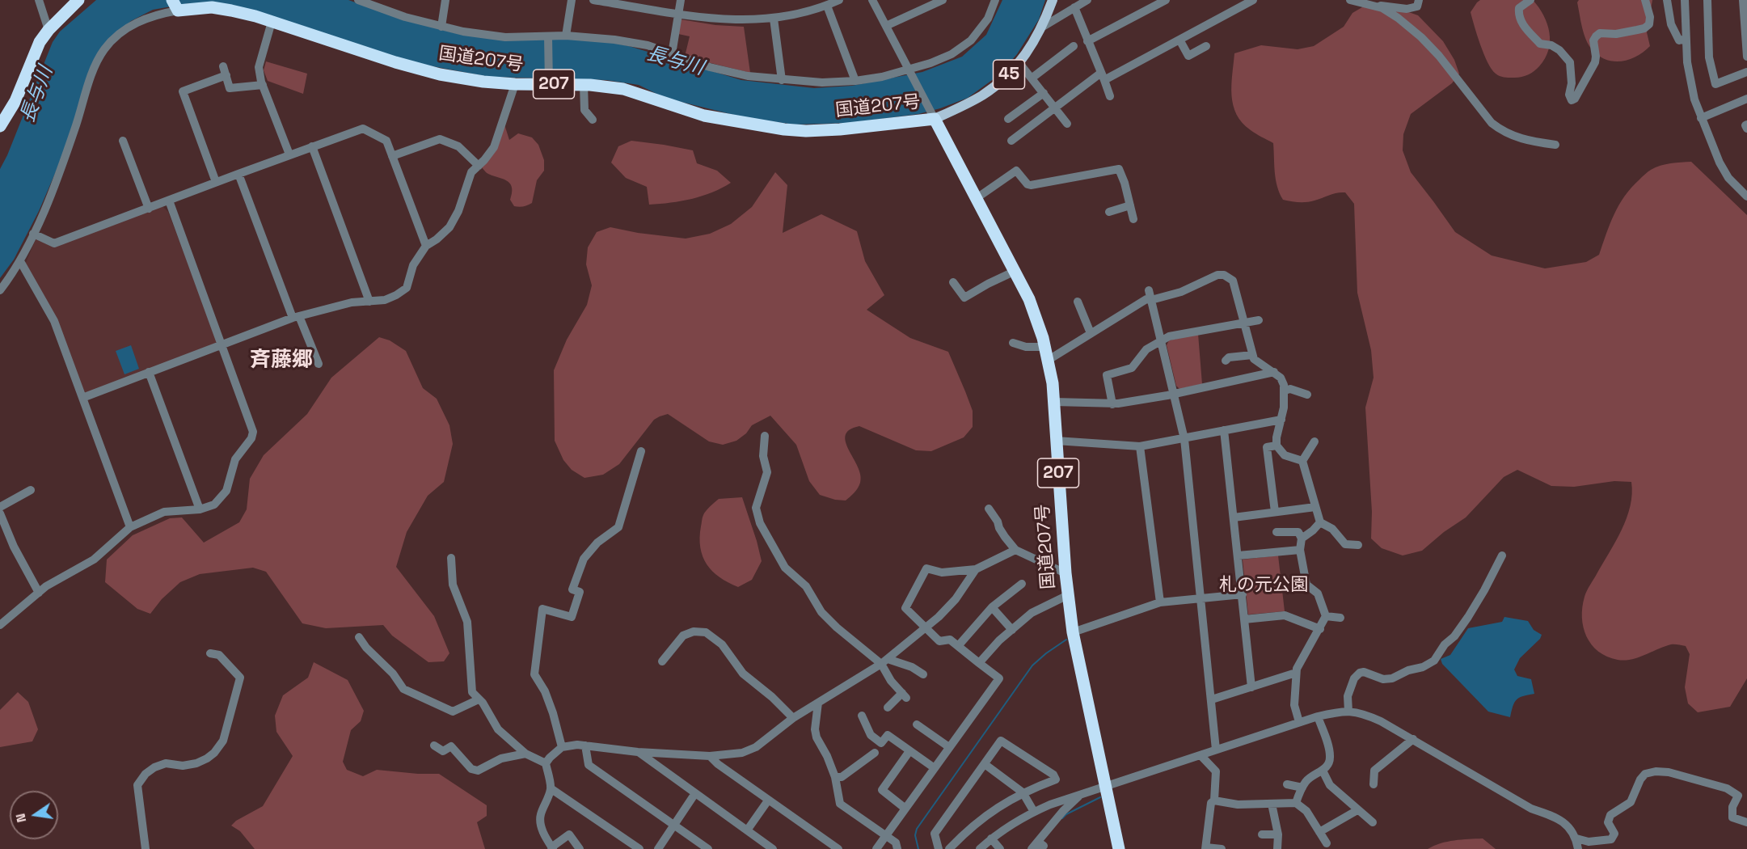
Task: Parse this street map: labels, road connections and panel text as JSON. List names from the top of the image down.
{
  "streets": {
    "highway": ["国道207号", "207"],
    "main road": ["45"]
  },
  "crossings": [
    ["国道207号", "45"]
  ],
  "districts": ["斉藤郷"],
  "water": ["長与川"],
  "parks": ["札の元公園"],
  "north": "left"
}
